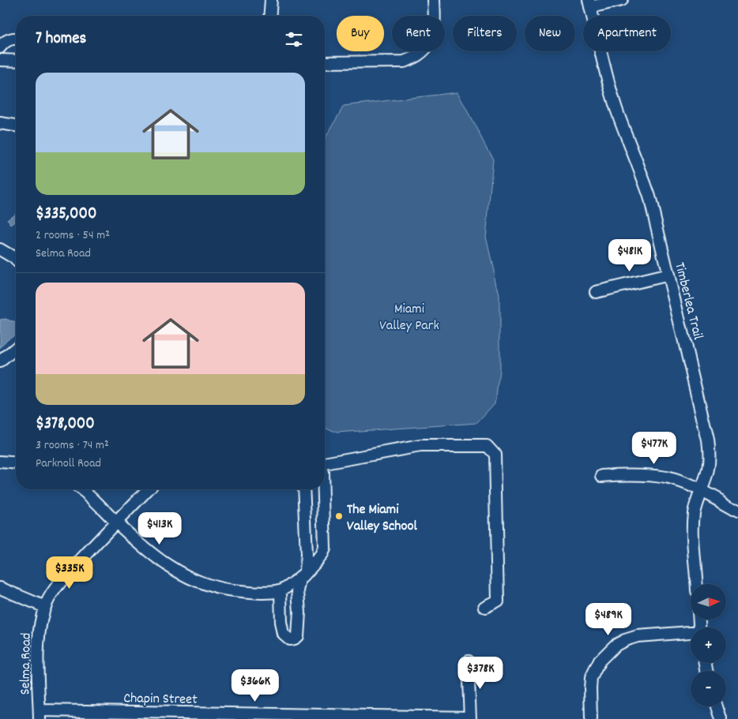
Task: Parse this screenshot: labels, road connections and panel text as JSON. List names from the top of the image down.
{
  "streets": {
    "street": ["Timberlea Trail", "Selma Road", "Chapin Street"]
  },
  "crossings": [
    ["Selma Road", "Chapin Street"]
  ],
  "parks": ["Miami Valley Park"],
  "places": ["The Miami Valley School"],
  "north": "right",
  "page": {
    "chip": [
      "Buy",
      "Rent",
      "Filters",
      "New",
      "Apartment"
    ],
    "heading": "7 homes",
    "list": [
      {
        "name": "$335,000",
        "note": "2 rooms · 54 m² · Selma Road"
      },
      {
        "name": "$378,000",
        "note": "3 rooms · 74 m² · Parknoll Road"
      }
    ],
    "price": [
      "$481K",
      "$477K",
      "$413K",
      "$335K",
      "$489K",
      "$378K",
      "$366K"
    ],
    "map_buttons": ["+", "−"]
  }
}
